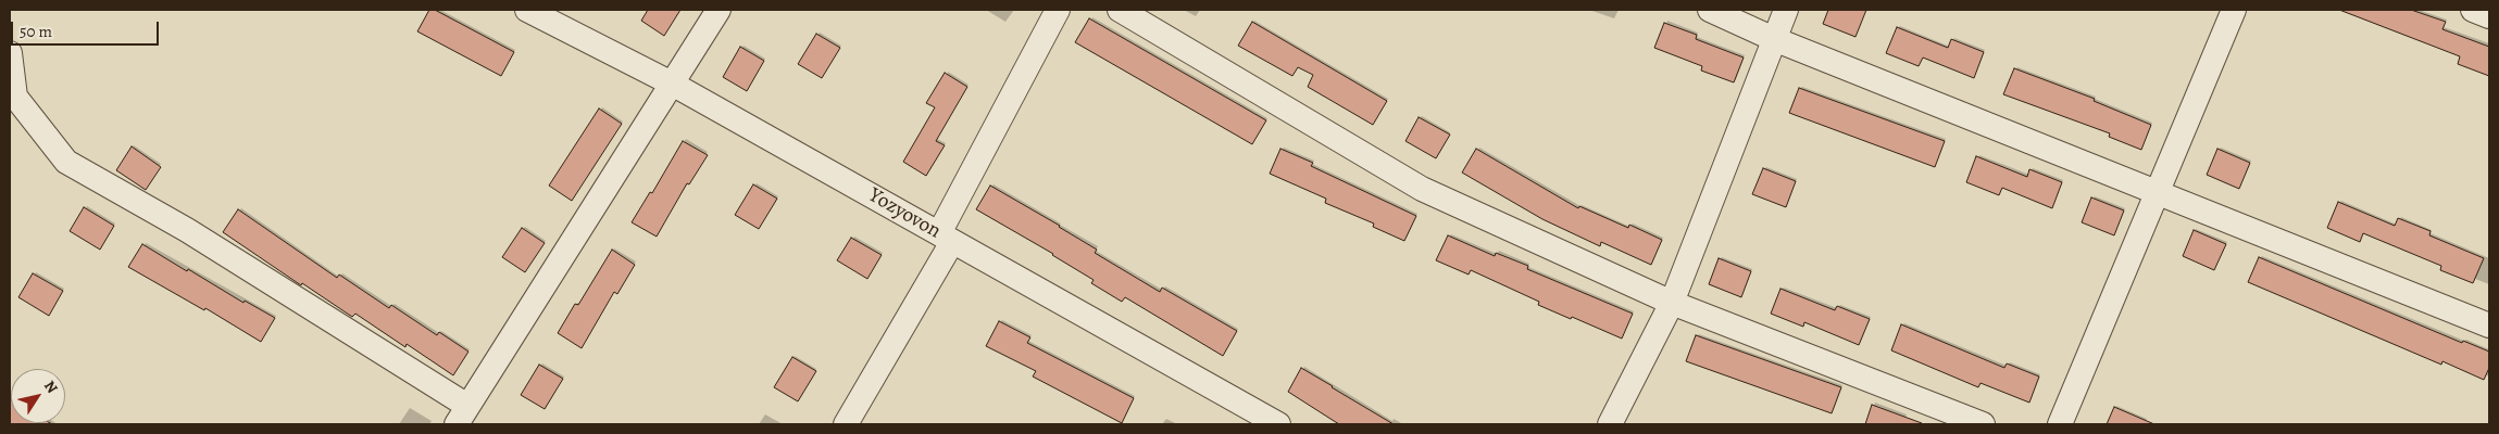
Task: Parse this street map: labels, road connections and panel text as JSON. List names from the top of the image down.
{
  "streets": {
    "street": ["Yozyovon"]
  },
  "scale_bar": "50 m",
  "north": "top right"
}
